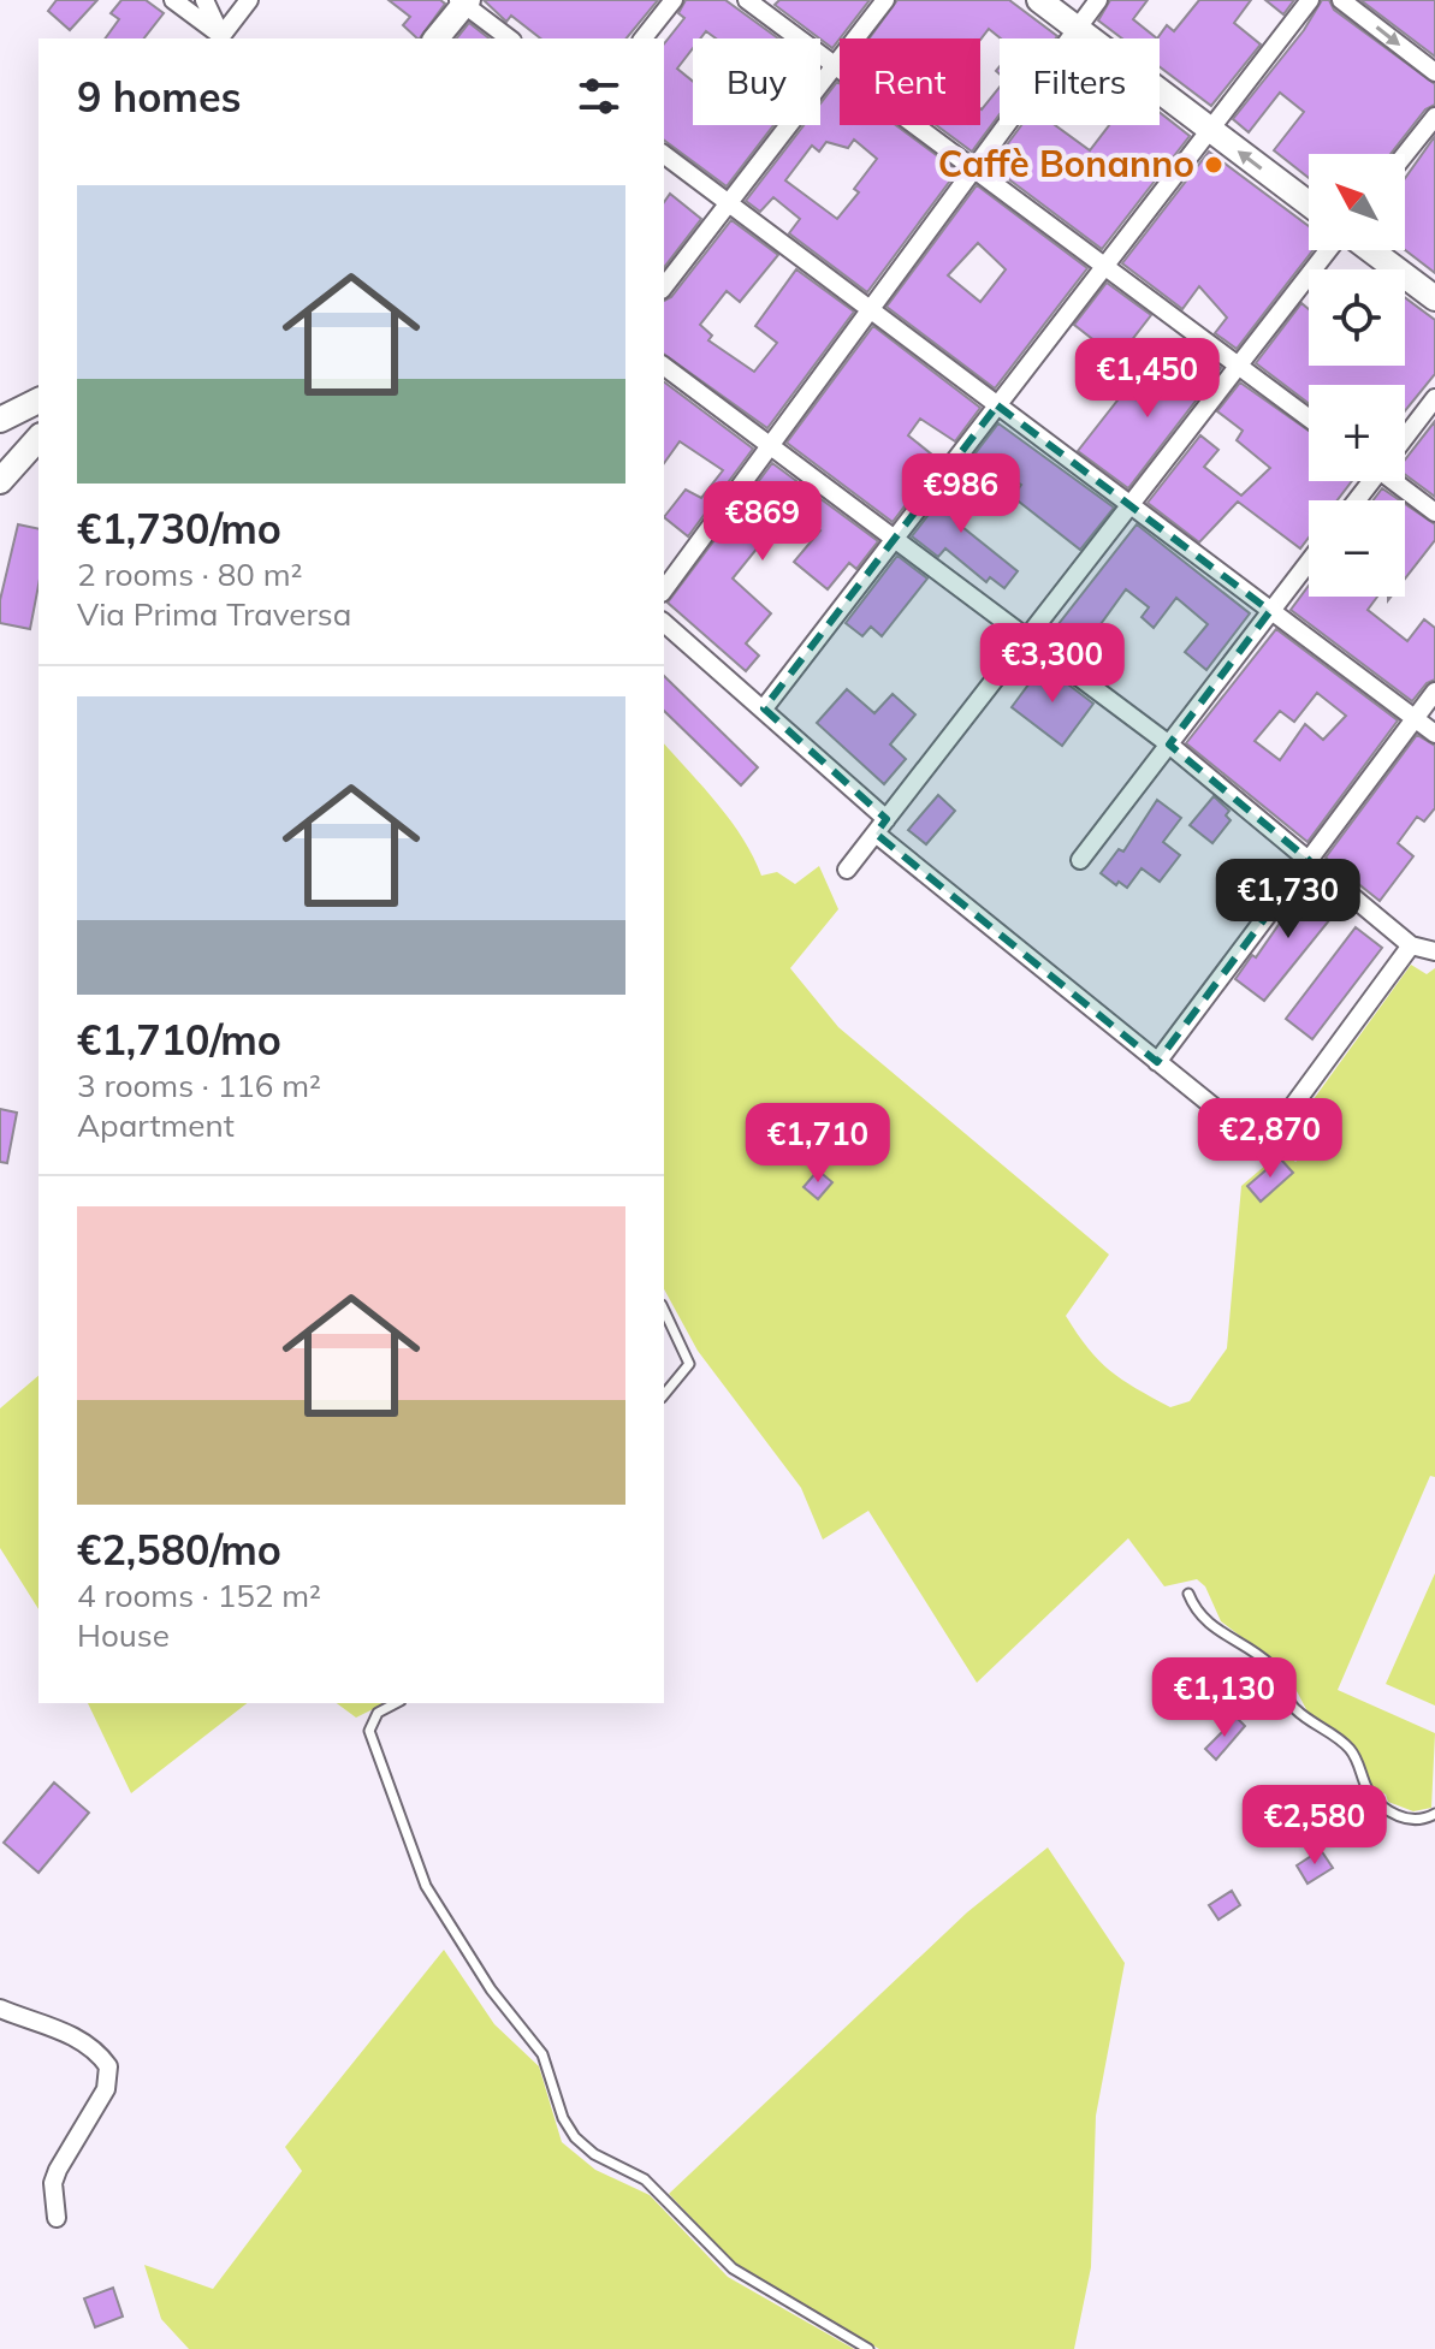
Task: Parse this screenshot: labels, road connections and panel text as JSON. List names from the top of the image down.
{
  "places": ["Caffè Bonanno"],
  "north": "top left",
  "page": {
    "chip": ["Buy", "Rent", "Filters"],
    "heading": "9 homes",
    "map_buttons": ["+", "−"],
    "list": [
      {
        "name": "€1,730/mo",
        "note": "2 rooms · 80 m² · Via Prima Traversa"
      },
      {
        "name": "€1,710/mo",
        "note": "3 rooms · 116 m² · Apartment"
      },
      {
        "name": "€2,580/mo",
        "note": "4 rooms · 152 m² · House"
      }
    ],
    "price": [
      "€1,450",
      "€986",
      "€869",
      "€3,300",
      "€1,730",
      "€2,870",
      "€1,710",
      "€1,130",
      "€2,580"
    ]
  }
}
